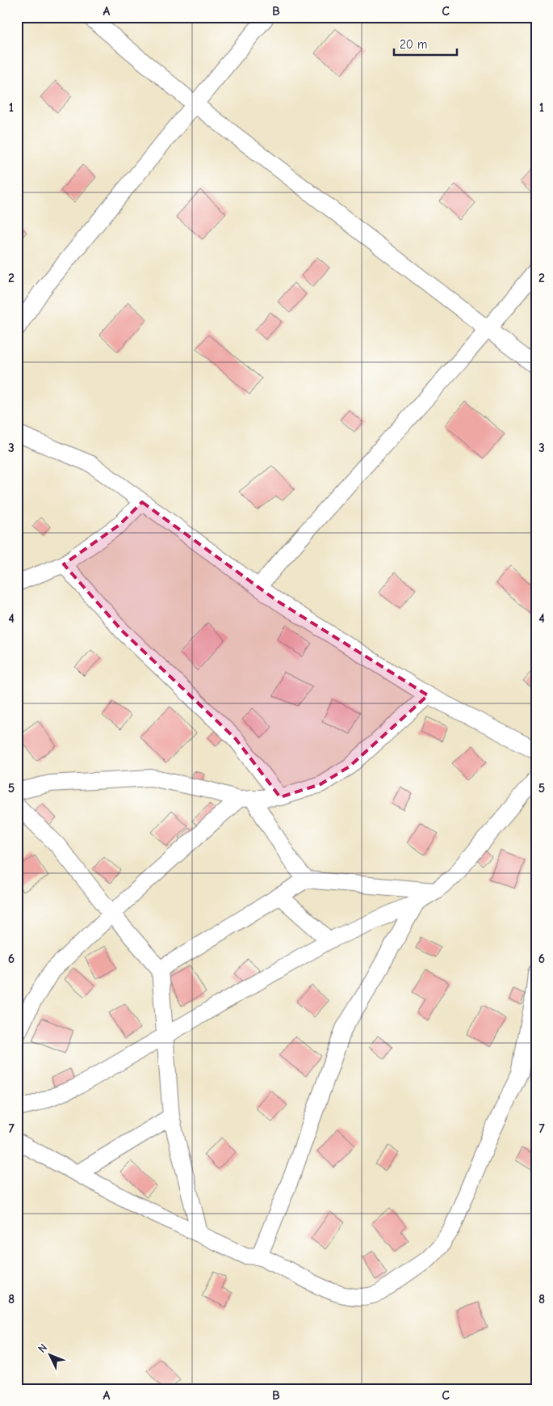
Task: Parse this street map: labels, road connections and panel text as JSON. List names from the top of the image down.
{
  "scale_bar": "20 m",
  "north": "top left",
  "grid": {
    "columns": ["A", "B", "C"],
    "rows": [
      "1",
      "2",
      "3",
      "4",
      "5",
      "6",
      "7",
      "8"
    ]
  }
}
